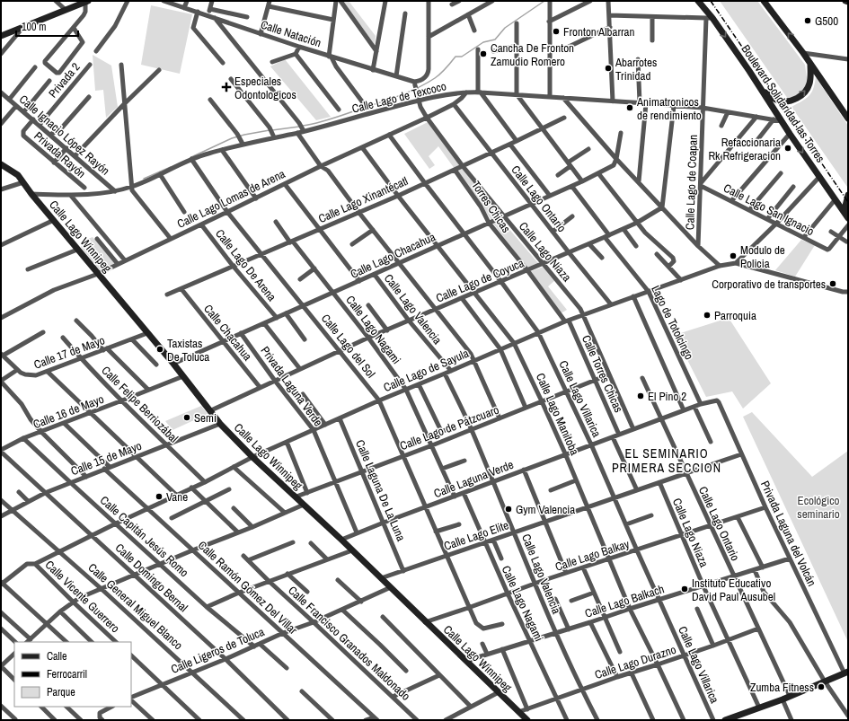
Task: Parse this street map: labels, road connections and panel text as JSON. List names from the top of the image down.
{
  "streets": {
    "main road": ["Boulevard Solidaridad las Torres", "Calle Lago Winnipeg"],
    "street": [
      "Calle Natación",
      "Privada 2",
      "Calle Lago de Texcoco",
      "Calle Ignacio López Rayón",
      "Privada Rayón",
      "Calle Lago de Coapan",
      "Calle Lago Lomas de Arena",
      "Calle Lago Ontario",
      "Calle Lago Xinantécatl",
      "Torres Chicas",
      "Calle Lago San Ignacio",
      "Calle Lago Niaza",
      "Calle Lago Chacahua",
      "Calle Lago De Arena",
      "Calle Lago de Coyuca",
      "Calle Lago Valencia",
      "Lago de Totolcingo",
      "Calle Lago Nagami",
      "Calle Chacahua",
      "Calle Lago del Sol",
      "Calle 17 de Mayo",
      "Calle Lago de Sayula",
      "Calle Torres Chicas",
      "Privada Laguna Verde",
      "Calle Lago Villarica",
      "Calle Felipe Berriozábal",
      "Calle 16 de Mayo",
      "Calle Lago Manitoba",
      "Calle Lago de Pátzcuaro",
      "Calle 15 de Mayo",
      "Calle Laguna Verde",
      "Calle Laguna De La Luna",
      "Privada Laguna del Volcán",
      "Calle Lago Elite",
      "Calle Capitán Jesús Romo",
      "Calle Lago Balkay",
      "Calle Domingo Bernal",
      "Calle Ramón Gómez Del Villar",
      "Calle Vicente Guerrero",
      "Calle Lago Balkach",
      "Calle General Miguel Blanco",
      "Calle Francisco Granados Maldonado",
      "Calle Ligeros de Toluca",
      "Calle Lago Durazno"
    ]
  },
  "crossings": [
    ["Calle Natación", "Calle Lago Niaza"],
    ["Privada 2", "Calle Ignacio López Rayón"],
    ["Calle Lago de Texcoco", "Boulevard Solidaridad las Torres"],
    ["Calle Lago de Texcoco", "Calle Ignacio López Rayón"],
    ["Calle Lago de Texcoco", "Calle Lago de Coapan"],
    ["Calle Lago de Texcoco", "Calle Lago Lomas de Arena"],
    ["Calle Lago de Texcoco", "Calle Lago Winnipeg"],
    ["Calle Lago de Texcoco", "Calle Lago Niaza"],
    ["Calle Lago de Texcoco", "Calle Lago del Sol"],
    ["Boulevard Solidaridad las Torres", "Calle Lago de Coapan"],
    ["Calle Ignacio López Rayón", "Privada Rayón"],
    ["Calle Lago de Coapan", "Calle Lago San Ignacio"],
    ["Calle Lago Lomas de Arena", "Calle Lago Ontario"],
    ["Calle Lago Lomas de Arena", "Calle Lago Winnipeg"],
    ["Calle Lago Lomas de Arena", "Calle Lago Niaza"],
    ["Calle Lago Lomas de Arena", "Calle Lago De Arena"],
    ["Calle Lago Lomas de Arena", "Calle Lago del Sol"],
    ["Calle Lago Lomas de Arena", "Calle Lago Villarica"],
    ["Calle Lago Lomas de Arena", "Calle Lago Manitoba"],
    ["Calle Lago Ontario", "Calle Lago Xinantécatl"],
    ["Calle Lago Ontario", "Calle Lago Chacahua"],
    ["Calle Lago Ontario", "Calle Lago de Coyuca"],
    ["Calle Lago Ontario", "Calle Lago de Sayula"],
    ["Calle Lago Ontario", "Calle Laguna Verde"],
    ["Calle Lago Ontario", "Calle Lago Elite"],
    ["Calle Lago Ontario", "Calle Lago Balkay"],
    ["Calle Lago Ontario", "Calle Lago Balkach"],
    ["Calle Lago Ontario", "Calle Lago Durazno"],
    ["Calle Lago Xinantécatl", "Torres Chicas"],
    ["Calle Lago Xinantécatl", "Calle Lago Niaza"],
    ["Calle Lago Xinantécatl", "Calle Lago De Arena"],
    ["Calle Lago Xinantécatl", "Calle Lago Nagami"],
    ["Calle Lago Xinantécatl", "Calle Chacahua"],
    ["Calle Lago Xinantécatl", "Calle Lago del Sol"],
    ["Calle Lago Xinantécatl", "Calle Lago Villarica"],
    ["Calle Lago Xinantécatl", "Calle Lago Manitoba"],
    ["Torres Chicas", "Calle Lago Chacahua"],
    ["Torres Chicas", "Calle Lago de Coyuca"],
    ["Torres Chicas", "Calle Torres Chicas"],
    ["Calle Lago Winnipeg", "Calle Lago Chacahua"],
    ["Calle Lago Winnipeg", "Calle Lago de Coyuca"],
    ["Calle Lago Winnipeg", "Calle 17 de Mayo"],
    ["Calle Lago Winnipeg", "Calle Lago de Sayula"],
    ["Calle Lago Winnipeg", "Calle 16 de Mayo"],
    ["Calle Lago Winnipeg", "Calle Lago de Pátzcuaro"],
    ["Calle Lago Winnipeg", "Calle 15 de Mayo"],
    ["Calle Lago Winnipeg", "Calle Laguna Verde"],
    ["Calle Lago Winnipeg", "Calle Lago Elite"],
    ["Calle Lago Winnipeg", "Calle Lago Balkay"],
    ["Calle Lago Winnipeg", "Calle Lago Balkach"],
    ["Calle Lago Winnipeg", "Calle Ligeros de Toluca"],
    ["Calle Lago Winnipeg", "Calle Lago Durazno"],
    ["Calle Lago Niaza", "Calle Lago Chacahua"],
    ["Calle Lago Niaza", "Calle Lago de Coyuca"],
    ["Calle Lago Niaza", "Calle Lago de Sayula"],
    ["Calle Lago Niaza", "Calle Lago de Pátzcuaro"],
    ["Calle Lago Niaza", "Calle Laguna Verde"],
    ["Calle Lago Niaza", "Calle Lago Elite"],
    ["Calle Lago Niaza", "Calle Lago Balkay"],
    ["Calle Lago Niaza", "Calle Lago Balkach"],
    ["Calle Lago Niaza", "Calle Lago Durazno"],
    ["Calle Lago Chacahua", "Calle Lago De Arena"],
    ["Calle Lago Chacahua", "Calle Lago Valencia"],
    ["Calle Lago Chacahua", "Lago de Totolcingo"],
    ["Calle Lago Chacahua", "Calle Lago Nagami"],
    ["Calle Lago Chacahua", "Calle Chacahua"],
    ["Calle Lago Chacahua", "Calle Lago del Sol"],
    ["Calle Lago Chacahua", "Privada Laguna Verde"],
    ["Calle Lago Chacahua", "Calle Lago Villarica"],
    ["Calle Lago Chacahua", "Calle Lago Manitoba"],
    ["Calle Lago de Coyuca", "Calle Lago Valencia"],
    ["Calle Lago de Coyuca", "Lago de Totolcingo"],
    ["Calle Lago de Coyuca", "Calle Lago Nagami"],
    ["Calle Lago de Coyuca", "Calle Chacahua"],
    ["Calle Lago de Coyuca", "Calle Lago del Sol"],
    ["Calle Lago de Coyuca", "Calle Torres Chicas"],
    ["Calle Lago de Coyuca", "Privada Laguna Verde"],
    ["Calle Lago de Coyuca", "Calle Lago Villarica"],
    ["Calle Lago de Coyuca", "Calle Lago Manitoba"],
    ["Calle Lago Valencia", "Calle Lago de Sayula"],
    ["Calle Lago Valencia", "Calle Lago de Pátzcuaro"],
    ["Calle Lago Valencia", "Calle Laguna Verde"],
    ["Calle Lago Valencia", "Calle Lago Elite"],
    ["Calle Lago Valencia", "Calle Lago Balkay"],
    ["Calle Lago Valencia", "Calle Lago Balkach"],
    ["Calle Lago Valencia", "Calle Lago Durazno"],
    ["Lago de Totolcingo", "Calle Lago de Sayula"],
    ["Lago de Totolcingo", "Calle Laguna Verde"],
    ["Calle Lago Nagami", "Calle Lago de Sayula"],
    ["Calle Lago Nagami", "Calle Lago de Pátzcuaro"],
    ["Calle Lago Nagami", "Calle Laguna Verde"],
    ["Calle Lago Nagami", "Calle Lago Elite"],
    ["Calle Lago Nagami", "Calle Lago Balkay"],
    ["Calle Lago Nagami", "Calle Lago Balkach"],
    ["Calle Lago Nagami", "Calle Lago Durazno"],
    ["Calle Lago del Sol", "Calle Lago de Sayula"],
    ["Calle Lago del Sol", "Calle Lago de Pátzcuaro"],
    ["Calle Lago del Sol", "Calle Laguna Verde"],
    ["Calle Lago del Sol", "Calle Lago Elite"],
    ["Calle Lago del Sol", "Calle Lago Balkay"],
    ["Calle 17 de Mayo", "Calle Felipe Berriozábal"],
    ["Calle Lago de Sayula", "Calle Torres Chicas"],
    ["Calle Lago de Sayula", "Privada Laguna Verde"],
    ["Calle Lago de Sayula", "Calle Lago Villarica"],
    ["Calle Lago de Sayula", "Calle Felipe Berriozábal"],
    ["Calle Lago de Sayula", "Calle Lago Manitoba"],
    ["Calle Lago de Sayula", "Calle Laguna De La Luna"],
    ["Calle Lago de Sayula", "Calle Capitán Jesús Romo"],
    ["Calle Lago de Sayula", "Calle Domingo Bernal"],
    ["Calle Lago de Sayula", "Calle Ramón Gómez Del Villar"],
    ["Calle Lago de Sayula", "Calle Vicente Guerrero"],
    ["Calle Lago de Sayula", "Calle General Miguel Blanco"],
    ["Calle Torres Chicas", "Calle Lago de Pátzcuaro"],
    ["Calle Torres Chicas", "Calle Laguna Verde"],
    ["Privada Laguna Verde", "Calle Lago de Pátzcuaro"],
    ["Privada Laguna Verde", "Calle Laguna Verde"],
    ["Calle Lago Villarica", "Calle Lago de Pátzcuaro"],
    ["Calle Lago Villarica", "Calle Laguna Verde"],
    ["Calle Lago Villarica", "Calle Lago Elite"],
    ["Calle Lago Villarica", "Calle Lago Balkay"],
    ["Calle Lago Villarica", "Calle Lago Balkach"],
    ["Calle Lago Villarica", "Calle Lago Durazno"],
    ["Calle Felipe Berriozábal", "Calle 16 de Mayo"],
    ["Calle Felipe Berriozábal", "Calle 15 de Mayo"],
    ["Calle 16 de Mayo", "Calle Capitán Jesús Romo"],
    ["Calle 16 de Mayo", "Calle Domingo Bernal"],
    ["Calle 16 de Mayo", "Calle Ramón Gómez Del Villar"],
    ["Calle Lago Manitoba", "Calle Lago de Pátzcuaro"],
    ["Calle Lago Manitoba", "Calle Laguna Verde"],
    ["Calle Lago Manitoba", "Calle Lago Elite"],
    ["Calle Lago Manitoba", "Calle Lago Balkay"],
    ["Calle Lago Manitoba", "Calle Lago Balkach"],
    ["Calle Lago Manitoba", "Calle Lago Durazno"],
    ["Calle Lago de Pátzcuaro", "Calle Laguna De La Luna"],
    ["Calle 15 de Mayo", "Calle Capitán Jesús Romo"],
    ["Calle 15 de Mayo", "Calle Domingo Bernal"],
    ["Calle 15 de Mayo", "Calle Ramón Gómez Del Villar"],
    ["Calle 15 de Mayo", "Calle General Miguel Blanco"],
    ["Calle Laguna Verde", "Calle Laguna De La Luna"],
    ["Calle Laguna Verde", "Privada Laguna del Volcán"],
    ["Calle Laguna De La Luna", "Calle Lago Elite"],
    ["Privada Laguna del Volcán", "Calle Lago Elite"],
    ["Privada Laguna del Volcán", "Calle Lago Balkay"],
    ["Privada Laguna del Volcán", "Calle Lago Balkach"],
    ["Calle Capitán Jesús Romo", "Calle Ligeros de Toluca"],
    ["Calle Domingo Bernal", "Calle Ligeros de Toluca"],
    ["Calle Ramón Gómez Del Villar", "Calle Ligeros de Toluca"],
    ["Calle General Miguel Blanco", "Calle Ligeros de Toluca"],
    ["Calle Francisco Granados Maldonado", "Calle Ligeros de Toluca"]
  ],
  "districts": ["EL SEMINARIO PRIMERA SECCION"],
  "parks": ["Ecológico seminario"],
  "places": {
    "other": [
      "G500",
      "Fronton Albarran",
      "Cancha De Fronton Zamudio Romero",
      "Abarrotes Trinidad",
      "Animatronicos de rendimiento",
      "Refaccionaria Rk Refrigeracion",
      "Modulo de Policia",
      "Corporativo de transportes",
      "Parroquia",
      "Taxistas De Toluca",
      "El Pino 2",
      "Semi",
      "Vane",
      "Gym Valencia",
      "Instituto Educativo David Paul Ausubel",
      "Zumba Fitness"
    ],
    "health": ["Especiales Odontologicos"]
  },
  "legend": ["Calle", "Ferrocarril", "Parque"],
  "scale_bar": "100 m"
}
